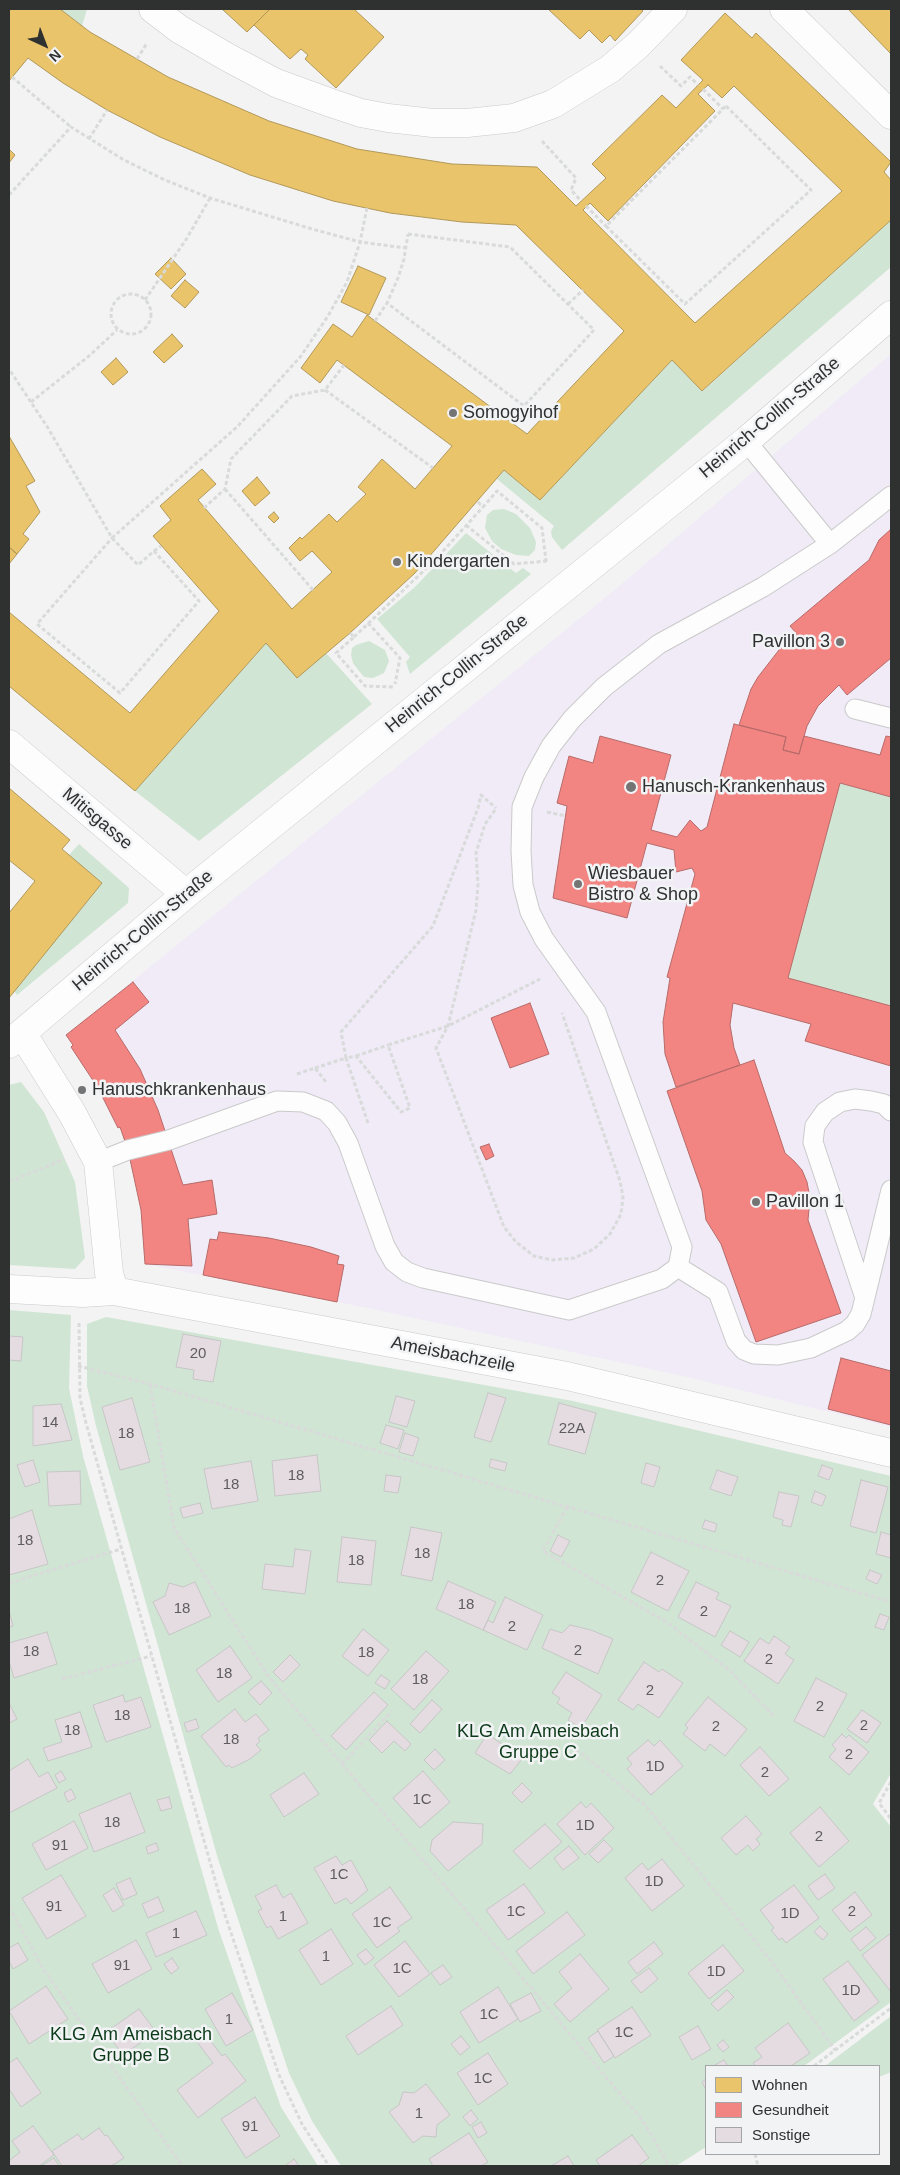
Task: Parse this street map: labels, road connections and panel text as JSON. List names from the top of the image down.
{
  "streets": {
    "street": ["Heinrich-Collin-Straße", "Mitisgasse", "Ameisbachzeile"]
  },
  "crossings": [
    ["Heinrich-Collin-Straße", "Mitisgasse"],
    ["Heinrich-Collin-Straße", "Ameisbachzeile"]
  ],
  "parks": ["KLG Am Ameisbach Gruppe C", "KLG Am Ameisbach Gruppe B"],
  "places": [
    "Somogyihof",
    "Kindergarten",
    "Pavillon 3",
    "Hanusch-Krankenhaus",
    "Wiesbauer Bistro & Shop",
    "Hanuschkrankenhaus",
    "Pavillon 1"
  ],
  "house_numbers": [
    "20",
    "14",
    "22A",
    "18",
    "18",
    "18",
    "18",
    "18",
    "18",
    "2",
    "18",
    "18",
    "2",
    "2",
    "2",
    "18",
    "18",
    "2",
    "18",
    "18",
    "2",
    "2",
    "18",
    "2",
    "2",
    "18",
    "18",
    "2",
    "1D",
    "2",
    "1C",
    "18",
    "1D",
    "2",
    "91",
    "1C",
    "1D",
    "91",
    "1C",
    "2",
    "1D",
    "1",
    "1C",
    "1",
    "1",
    "91",
    "1C",
    "1D",
    "1D",
    "1C",
    "1",
    "1C",
    "1C",
    "1",
    "91"
  ],
  "legend": ["Wohnen", "Gesundheit", "Sonstige"],
  "north": "bottom right"
}
